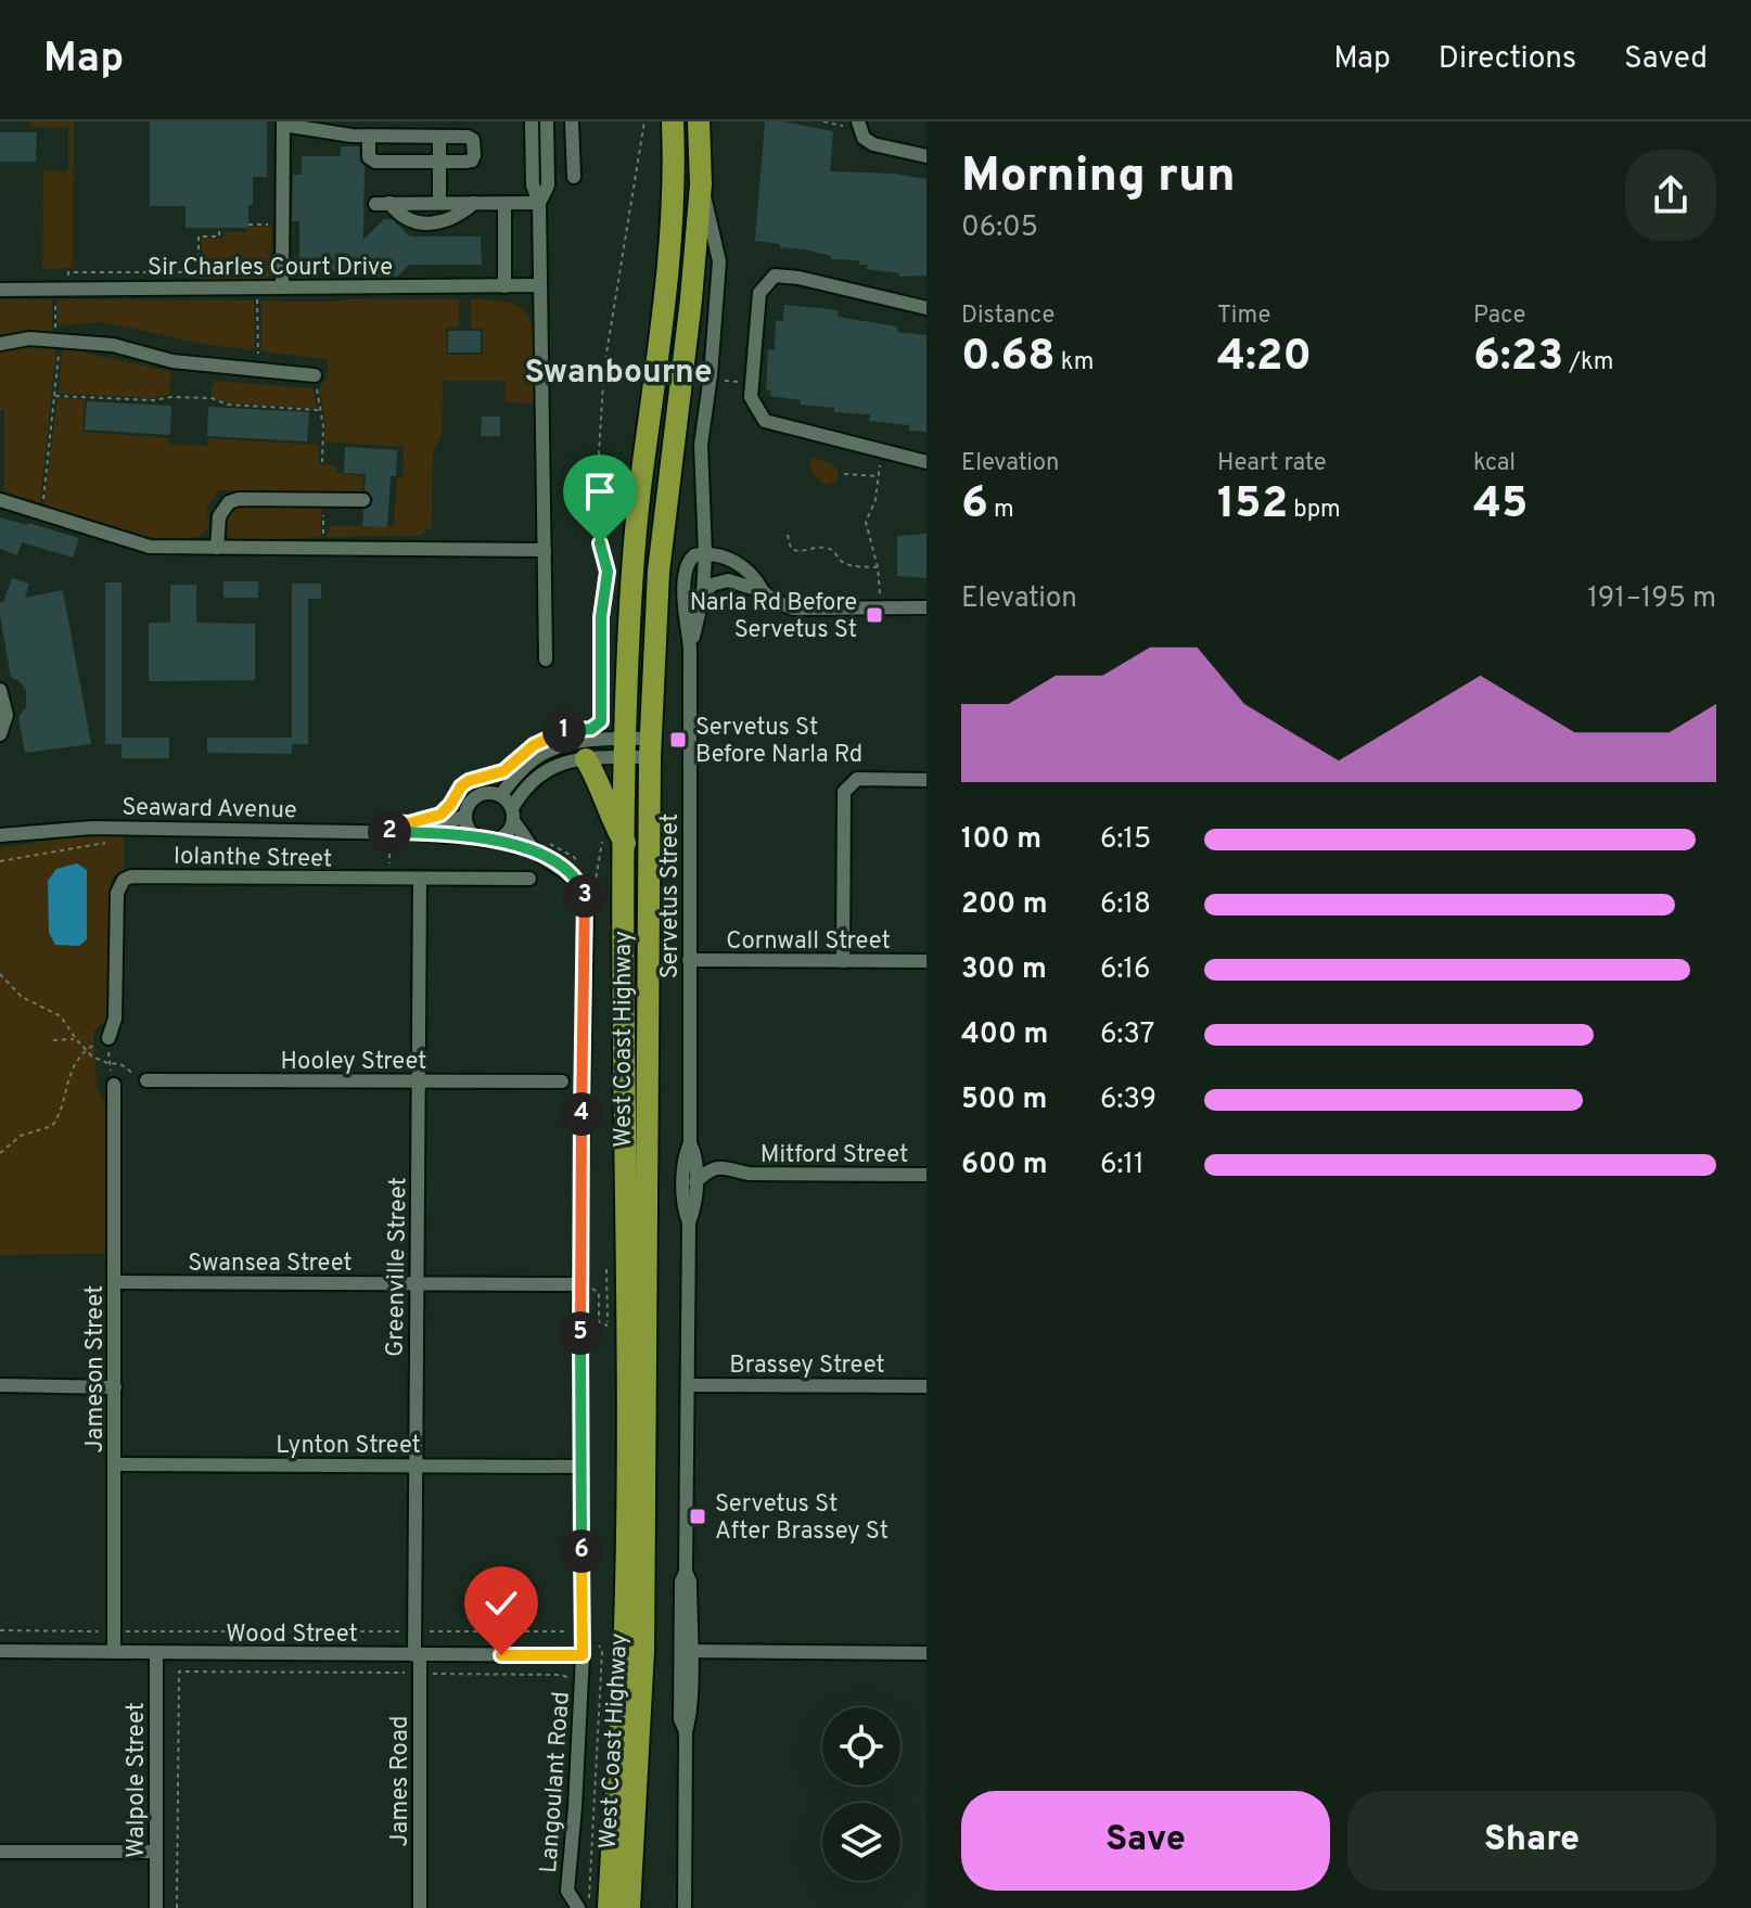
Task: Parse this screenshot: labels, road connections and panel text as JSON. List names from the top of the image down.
{
  "streets": {
    "highway": ["West Coast Highway"],
    "street": [
      "Sir Charles Court Drive",
      "Seaward Avenue",
      "Iolanthe Street",
      "Servetus Street",
      "Cornwall Street",
      "Hooley Street",
      "Mitford Street",
      "Swansea Street",
      "Greenville Street",
      "Brassey Street",
      "Jameson Street",
      "Lynton Street",
      "Wood Street",
      "Walpole Street",
      "James Road",
      "Langoulant Road"
    ]
  },
  "crossings": [
    ["Seaward Avenue", "Langoulant Road"],
    ["Iolanthe Street", "Greenville Street"],
    ["Servetus Street", "Cornwall Street"],
    ["Servetus Street", "West Coast Highway"],
    ["Servetus Street", "Mitford Street"],
    ["Servetus Street", "Brassey Street"],
    ["Hooley Street", "Greenville Street"],
    ["Swansea Street", "Greenville Street"],
    ["Swansea Street", "Jameson Street"],
    ["Swansea Street", "Langoulant Road"],
    ["Greenville Street", "Lynton Street"],
    ["Greenville Street", "Wood Street"],
    ["Greenville Street", "James Road"],
    ["Jameson Street", "Lynton Street"],
    ["Jameson Street", "Wood Street"],
    ["Lynton Street", "Langoulant Road"],
    ["Wood Street", "Walpole Street"],
    ["Wood Street", "James Road"],
    ["Wood Street", "Langoulant Road"]
  ],
  "districts": ["Swanbourne"],
  "places": {
    "transit": ["Narla Rd Before Servetus St", "Servetus St Before Narla Rd", "Servetus St After Brassey St"]
  },
  "page": {
    "header": "Map",
    "nav": ["Map", "Directions", "Saved"],
    "heading": ["Morning run", "06:05"],
    "stats": [
      ["Distance", "0.68 km"],
      ["Time", "4:20"],
      ["Pace", "6:23 /km"],
      ["Elevation", "6 m"],
      ["Heart rate", "152 bpm"],
      ["kcal", "45"]
    ],
    "chart": ["Elevation", "191–195 m"],
    "pins": [
      "1",
      "2",
      "3",
      "4",
      "5",
      "6"
    ],
    "list": [
      {
        "name": "100 m",
        "note": "6:15"
      },
      {
        "name": "200 m",
        "note": "6:18"
      },
      {
        "name": "300 m",
        "note": "6:16"
      },
      {
        "name": "400 m",
        "note": "6:37"
      },
      {
        "name": "500 m",
        "note": "6:39"
      },
      {
        "name": "600 m",
        "note": "6:11"
      }
    ],
    "buttons": ["Save", "Share"]
  }
}
